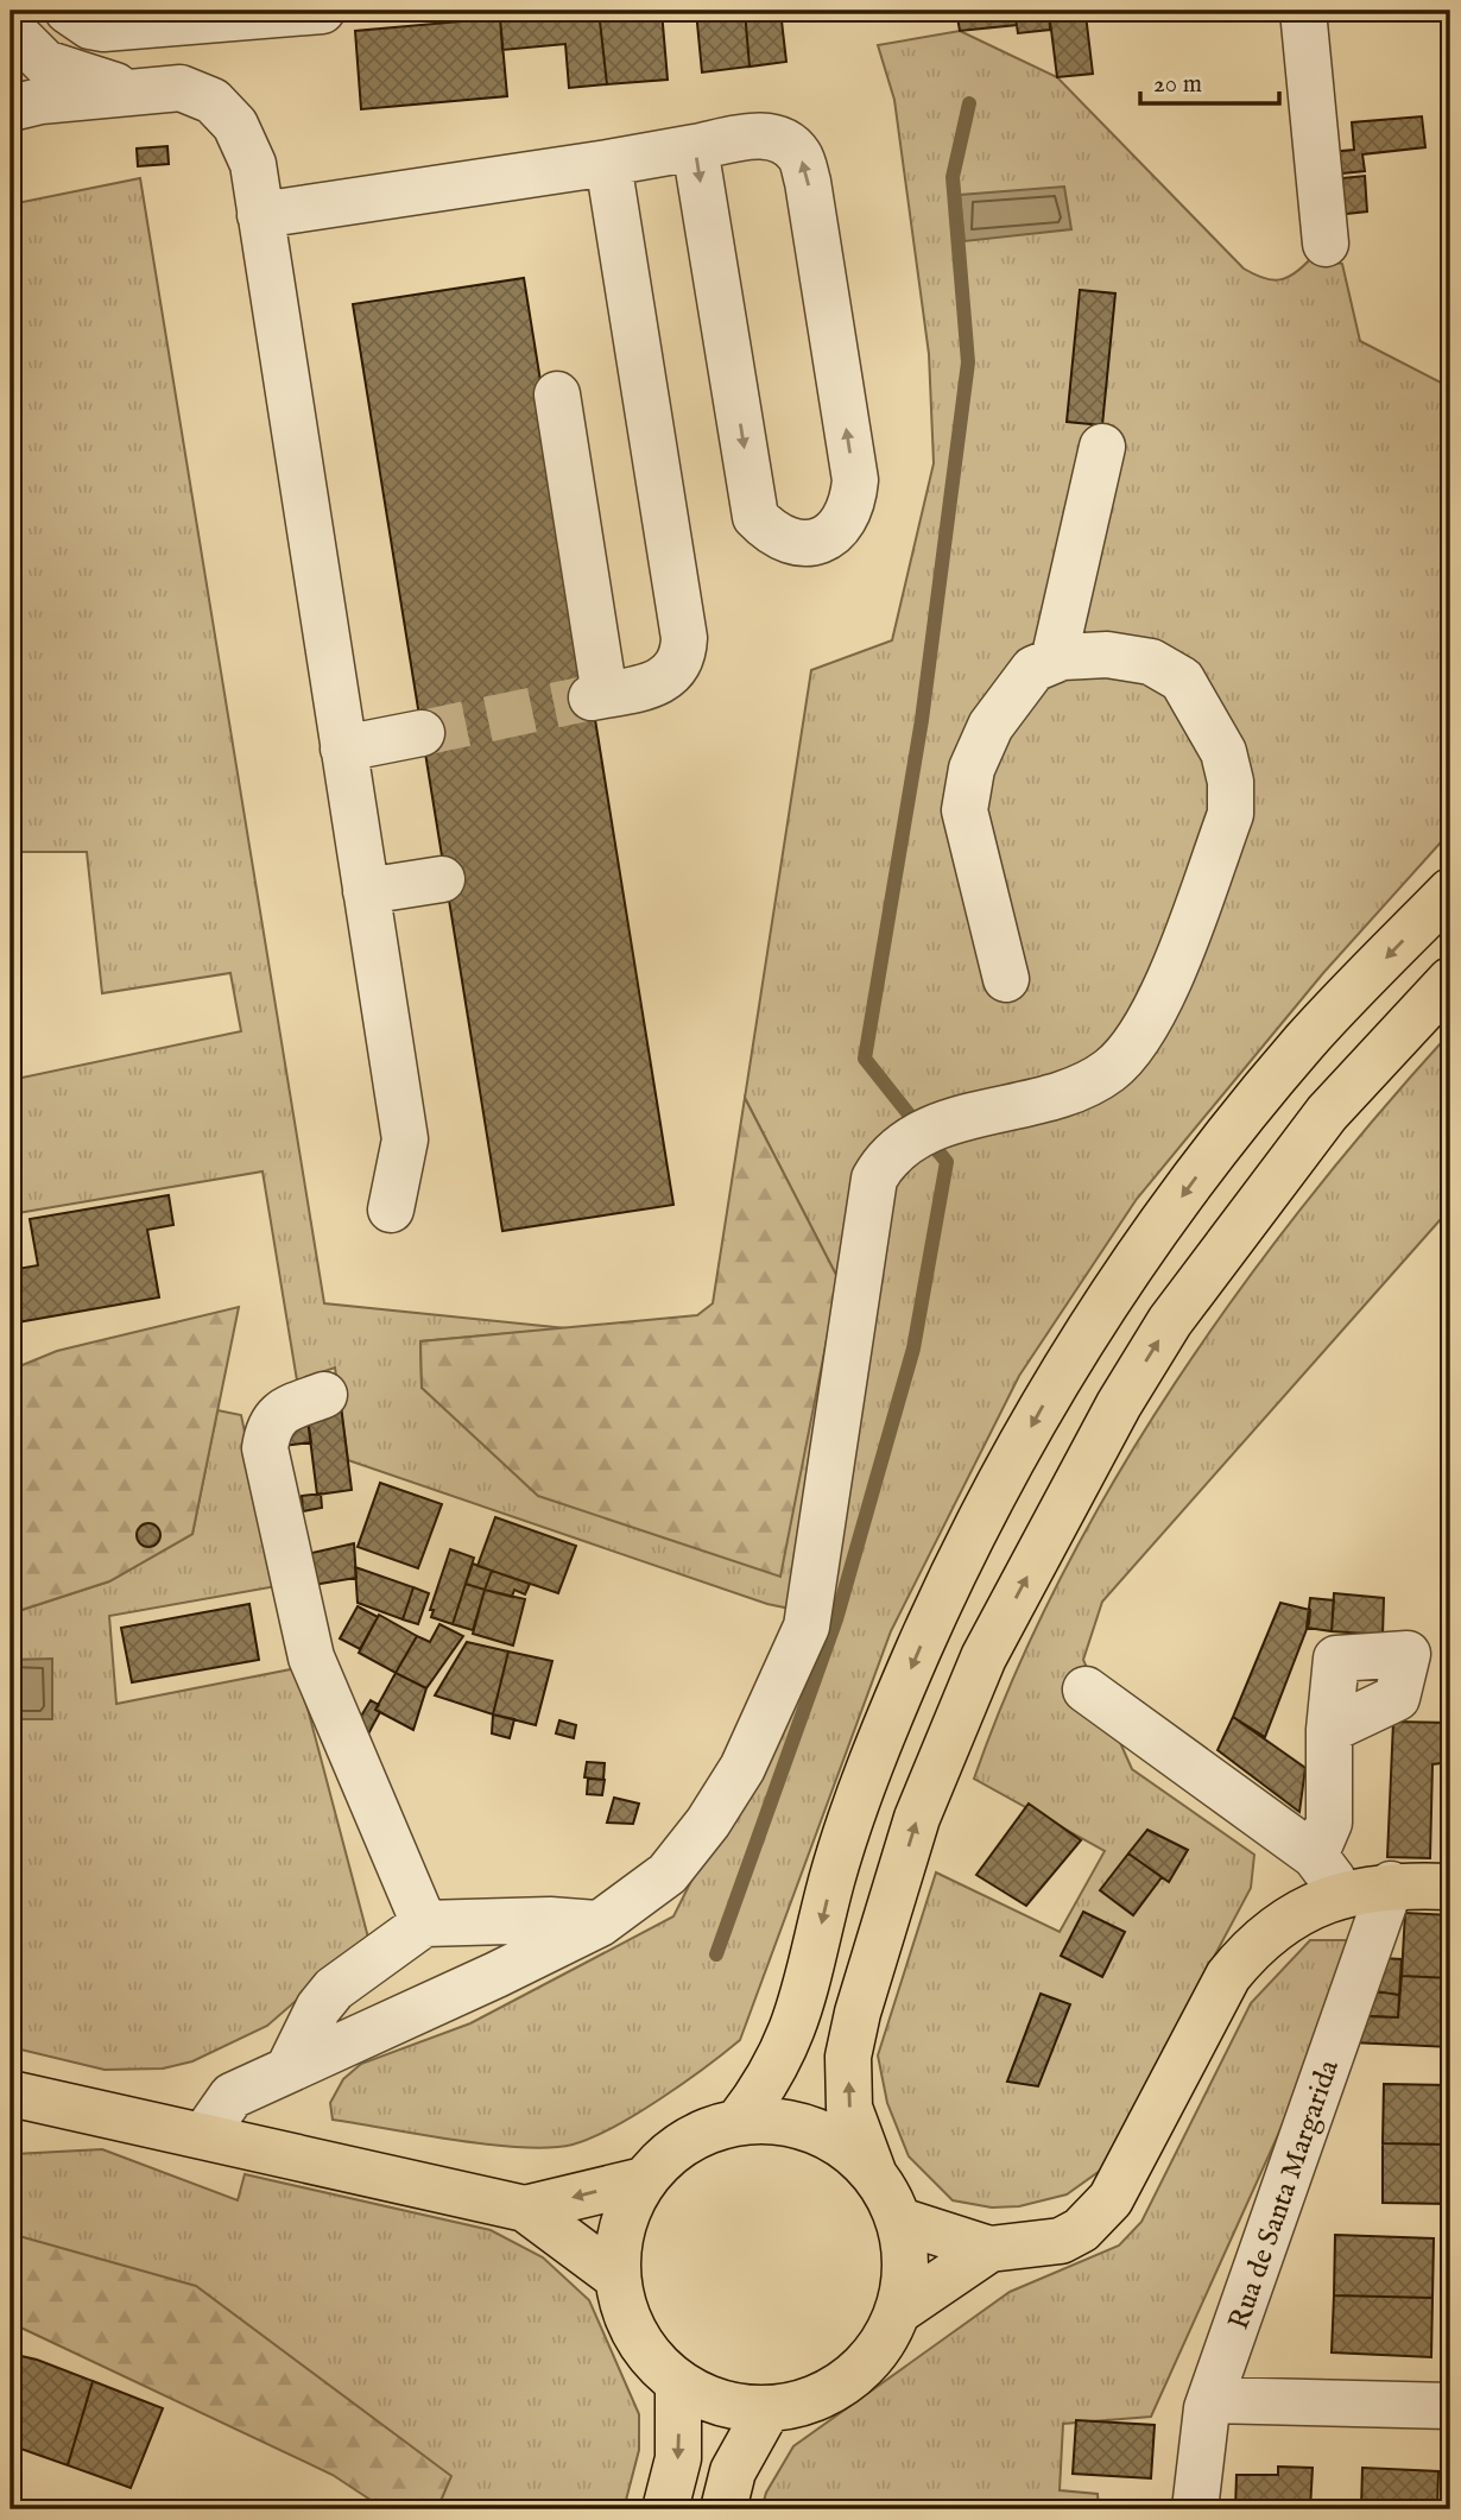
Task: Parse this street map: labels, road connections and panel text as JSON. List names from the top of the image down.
{
  "streets": {
    "street": ["Rua de Santa Margarida"]
  },
  "scale_bar": "20 m"
}
